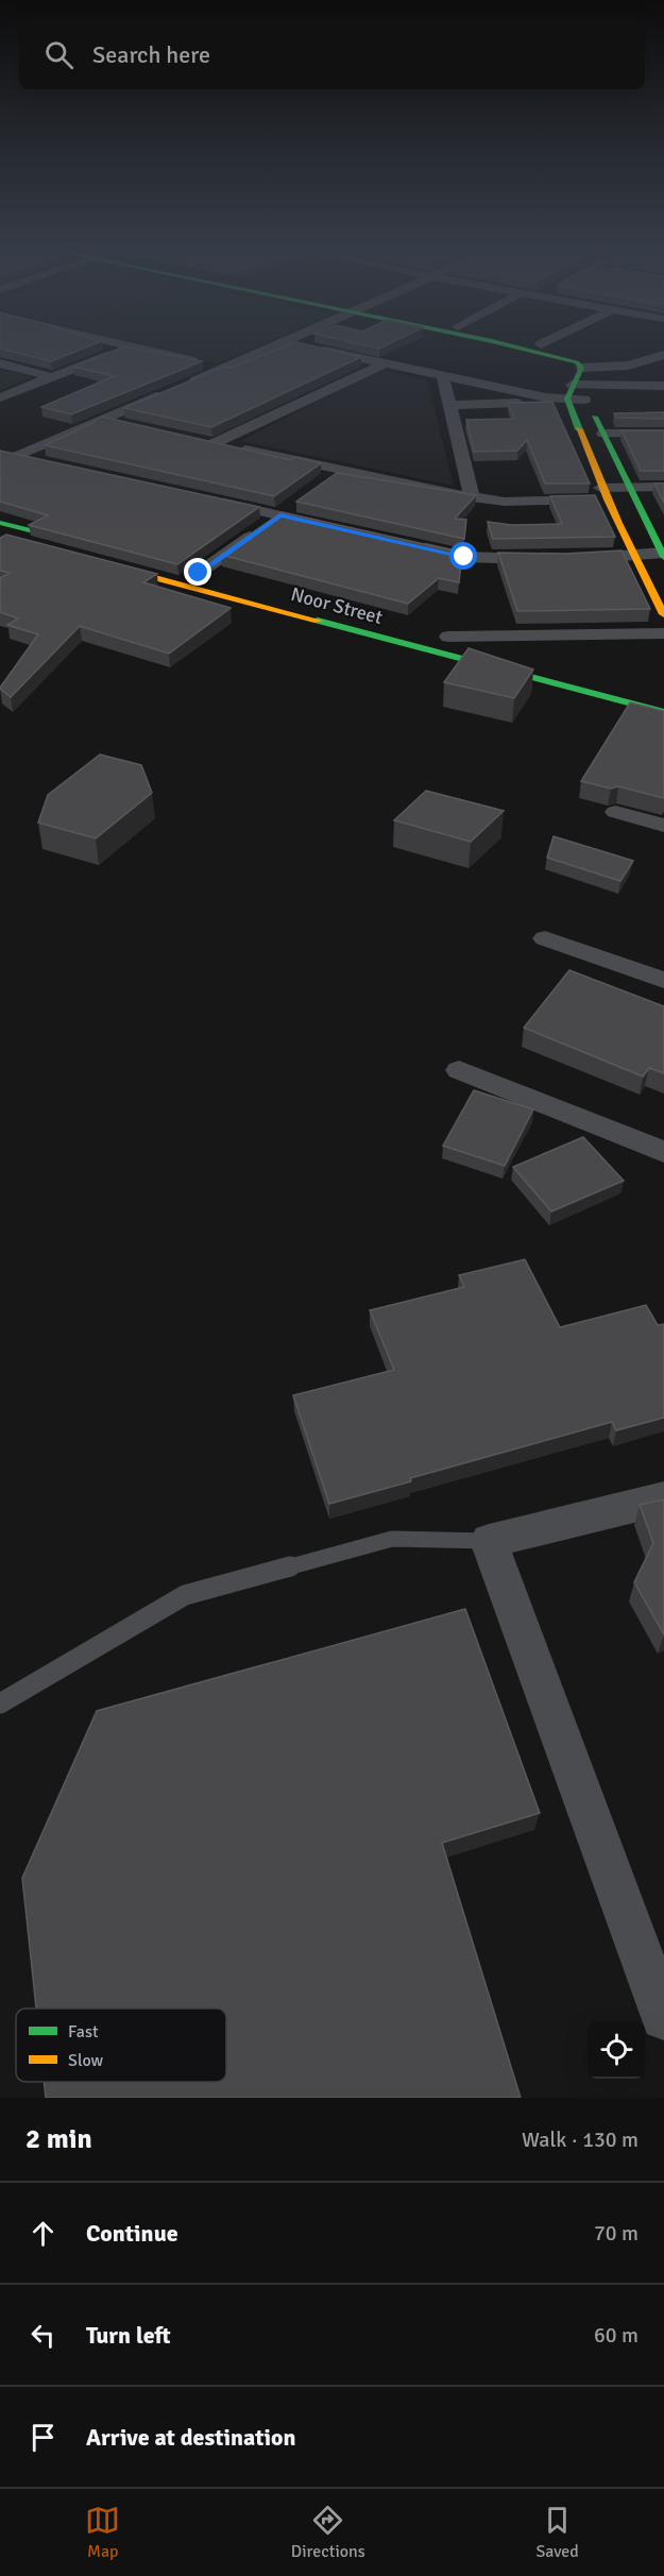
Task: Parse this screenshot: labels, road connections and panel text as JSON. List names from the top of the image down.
{
  "streets": {
    "street": ["Noor Street"]
  },
  "legend": ["Fast", "Slow"],
  "page": {
    "search": "Search here",
    "heading": ["2 min", "Walk · 130 m"],
    "list": [
      ["Continue", "70 m"],
      ["Turn left", "60 m"],
      "Arrive at destination"
    ],
    "nav": ["Map", "Directions", "Saved"]
  }
}
